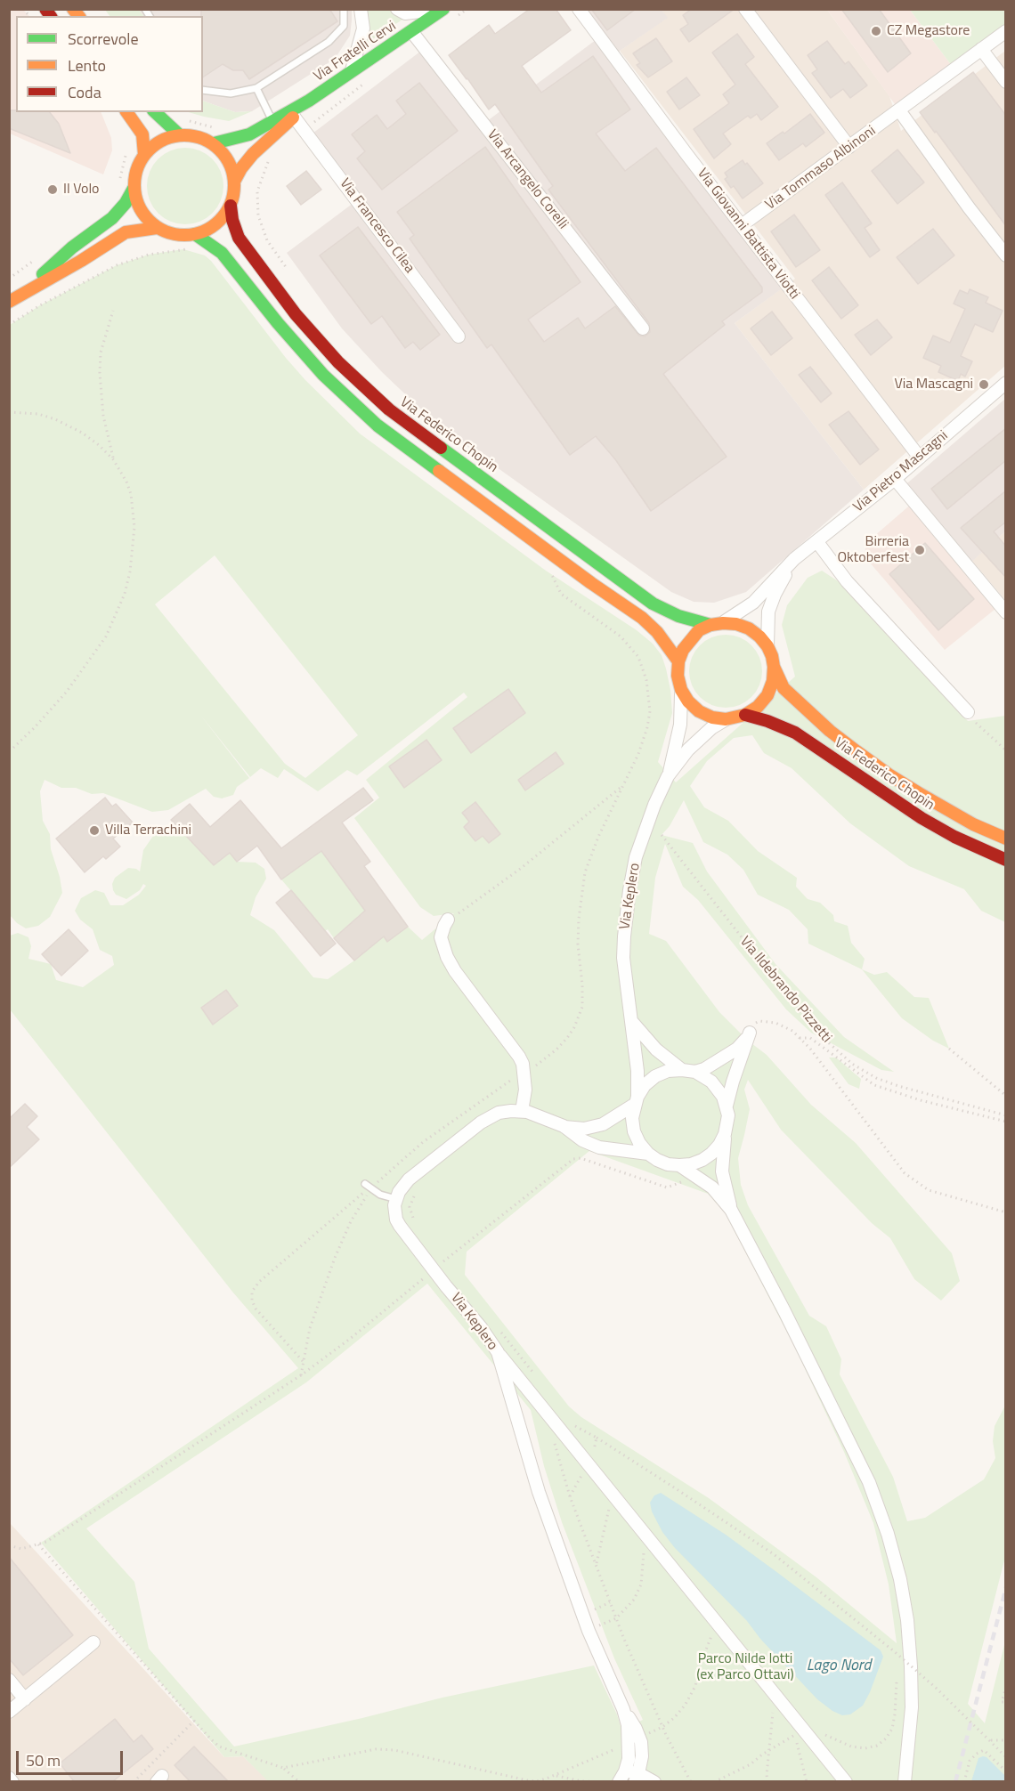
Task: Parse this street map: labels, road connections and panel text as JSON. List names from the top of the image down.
{
  "streets": {
    "main road": ["Via Fratelli Cervi", "Via Federico Chopin"],
    "street": [
      "Via Tommaso Albinoni",
      "Via Arcangelo Corelli",
      "Via Francesco Cilea",
      "Via Giovanni Battista Viotti",
      "Via Pietro Mascagni",
      "Via Keplero"
    ],
    "path": ["Via Ildebrando Pizzetti"]
  },
  "crossings": [
    ["Via Fratelli Cervi", "Via Arcangelo Corelli"],
    ["Via Fratelli Cervi", "Via Francesco Cilea"],
    ["Via Fratelli Cervi", "Via Federico Chopin"],
    ["Via Tommaso Albinoni", "Via Giovanni Battista Viotti"],
    ["Via Giovanni Battista Viotti", "Via Pietro Mascagni"],
    ["Via Federico Chopin", "Via Pietro Mascagni"]
  ],
  "water": ["Lago Nord"],
  "parks": ["Parco Nilde Iotti (ex Parco Ottavi)"],
  "places": [
    "CZ Megastore",
    "Il Volo",
    "Via Mascagni",
    "Birreria Oktoberfest",
    "Villa Terrachini"
  ],
  "legend": ["Scorrevole", "Lento", "Coda"],
  "scale_bar": "50 m"
}
